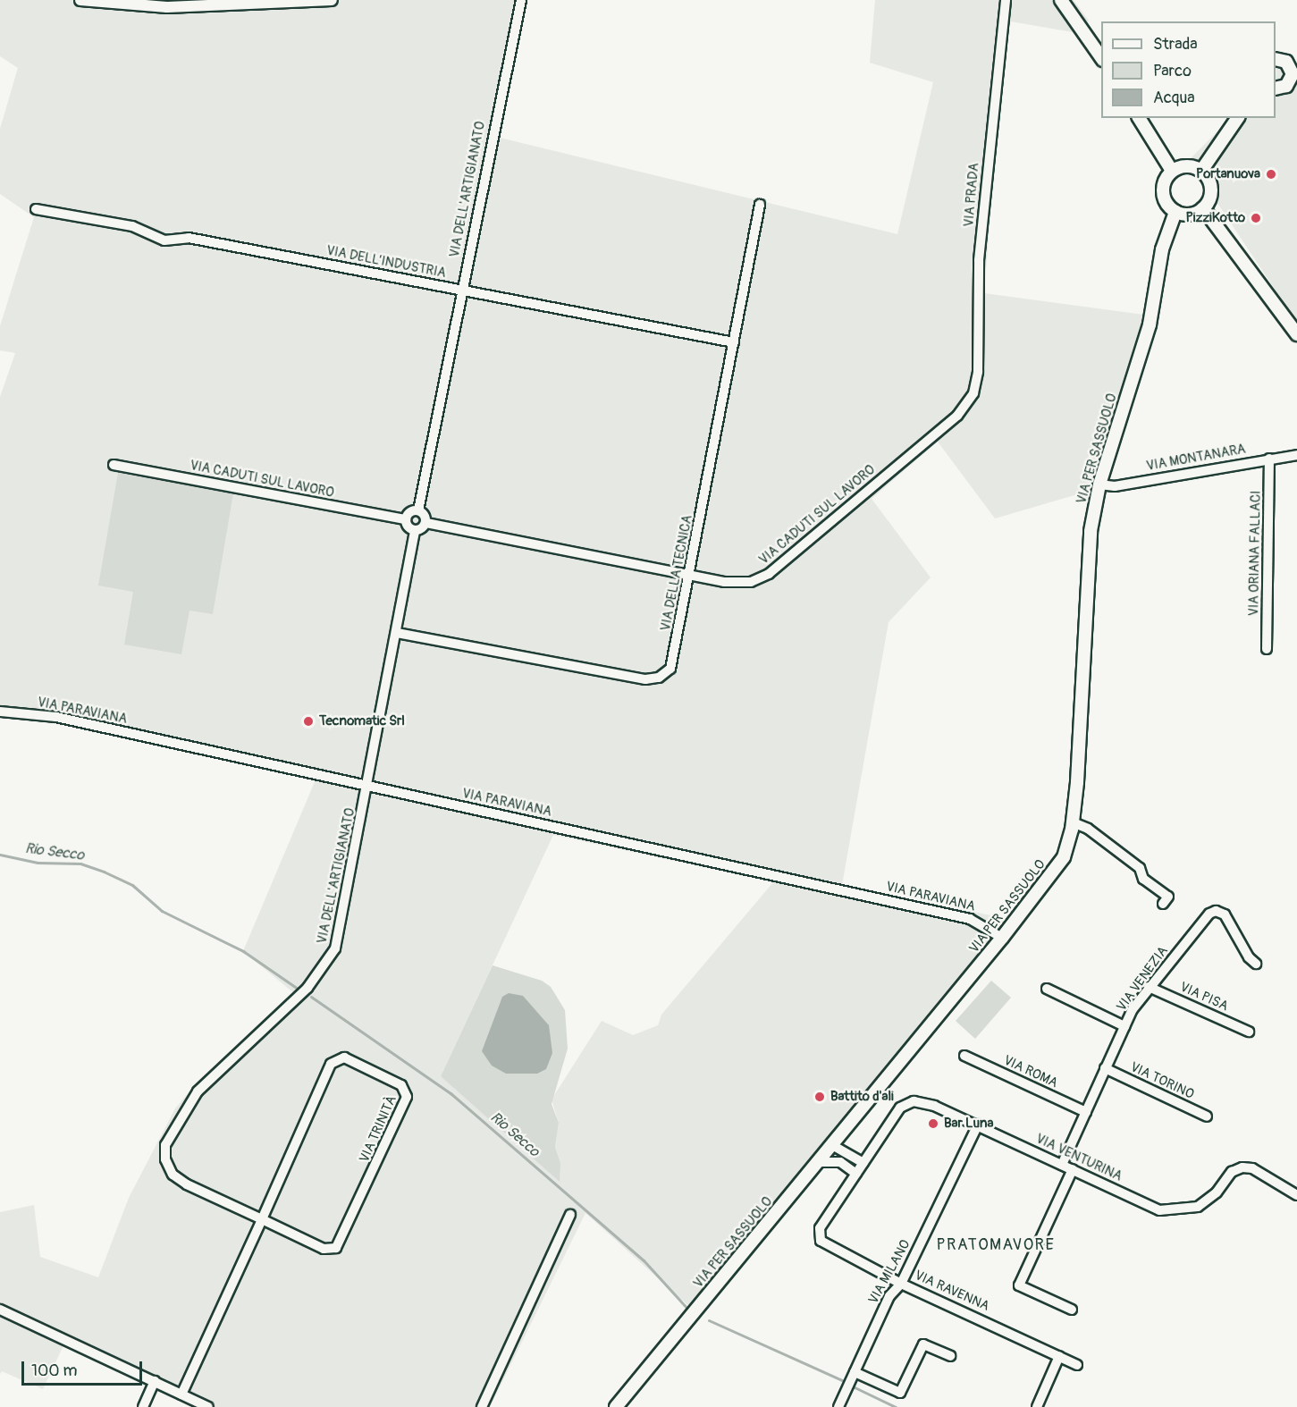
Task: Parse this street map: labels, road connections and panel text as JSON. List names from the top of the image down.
{
  "streets": {
    "main road": ["VIA PER SASSUOLO"],
    "street": [
      "VIA DELL'ARTIGIANATO",
      "VIA PRADA",
      "VIA DELL’INDUSTRIA",
      "VIA MONTANARA",
      "VIA CADUTI SUL LAVORO",
      "VIA ORIANA FALLACI",
      "VIA DELLA TECNICA",
      "VIA PARAVIANA",
      "VIA VENEZIA",
      "VIA PISA",
      "VIA ROMA",
      "VIA TORINO",
      "VIA TRINITÀ",
      "VIA VENTURINA",
      "VIA MILANO",
      "VIA RAVENNA"
    ]
  },
  "crossings": [
    ["VIA DELL'ARTIGIANATO", "VIA DELL’INDUSTRIA"],
    ["VIA DELL'ARTIGIANATO", "VIA CADUTI SUL LAVORO"],
    ["VIA DELL'ARTIGIANATO", "VIA DELLA TECNICA"],
    ["VIA DELL'ARTIGIANATO", "VIA PARAVIANA"],
    ["VIA DELL'ARTIGIANATO", "VIA TRINITÀ"],
    ["VIA PRADA", "VIA CADUTI SUL LAVORO"],
    ["VIA DELL’INDUSTRIA", "VIA DELLA TECNICA"],
    ["VIA PER SASSUOLO", "VIA MONTANARA"],
    ["VIA PER SASSUOLO", "VIA PARAVIANA"],
    ["VIA MONTANARA", "VIA ORIANA FALLACI"],
    ["VIA CADUTI SUL LAVORO", "VIA DELLA TECNICA"],
    ["VIA VENEZIA", "VIA PISA"],
    ["VIA VENEZIA", "VIA ROMA"],
    ["VIA VENEZIA", "VIA TORINO"],
    ["VIA VENEZIA", "VIA VENTURINA"],
    ["VIA VENTURINA", "VIA MILANO"],
    ["VIA VENTURINA", "VIA RAVENNA"],
    ["VIA MILANO", "VIA RAVENNA"]
  ],
  "districts": ["PRATOMAVORE"],
  "water": ["Rio Secco"],
  "places": [
    "Portanuova",
    "PizziKotto",
    "Tecnomatic Srl",
    "Battito d'ali",
    "Bar Luna"
  ],
  "legend": ["Strada", "Parco", "Acqua"],
  "scale_bar": "100 m"
}
